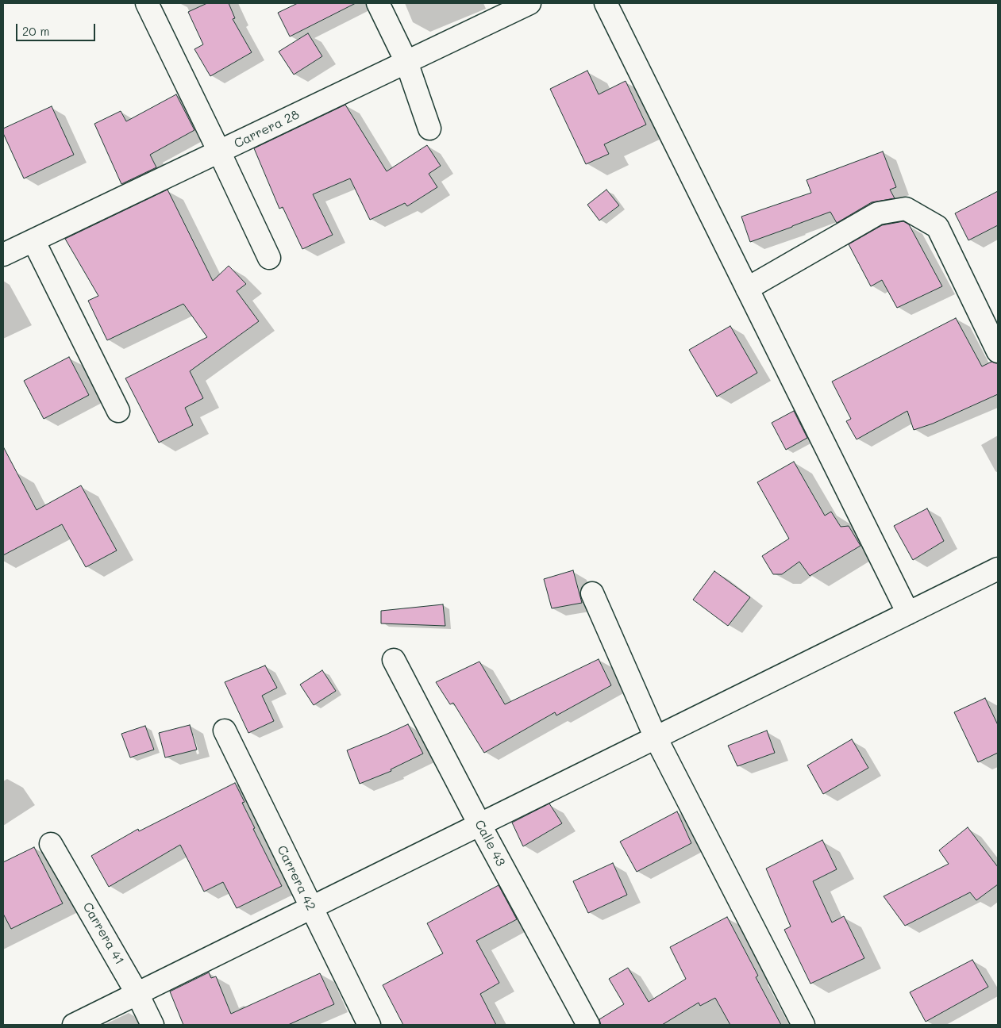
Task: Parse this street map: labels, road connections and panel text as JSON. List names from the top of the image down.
{
  "streets": {
    "street": [
      "Carrera 28",
      "Calle 43",
      "Carrera 42",
      "Carrera 41"
    ]
  },
  "scale_bar": "20 m"
}
